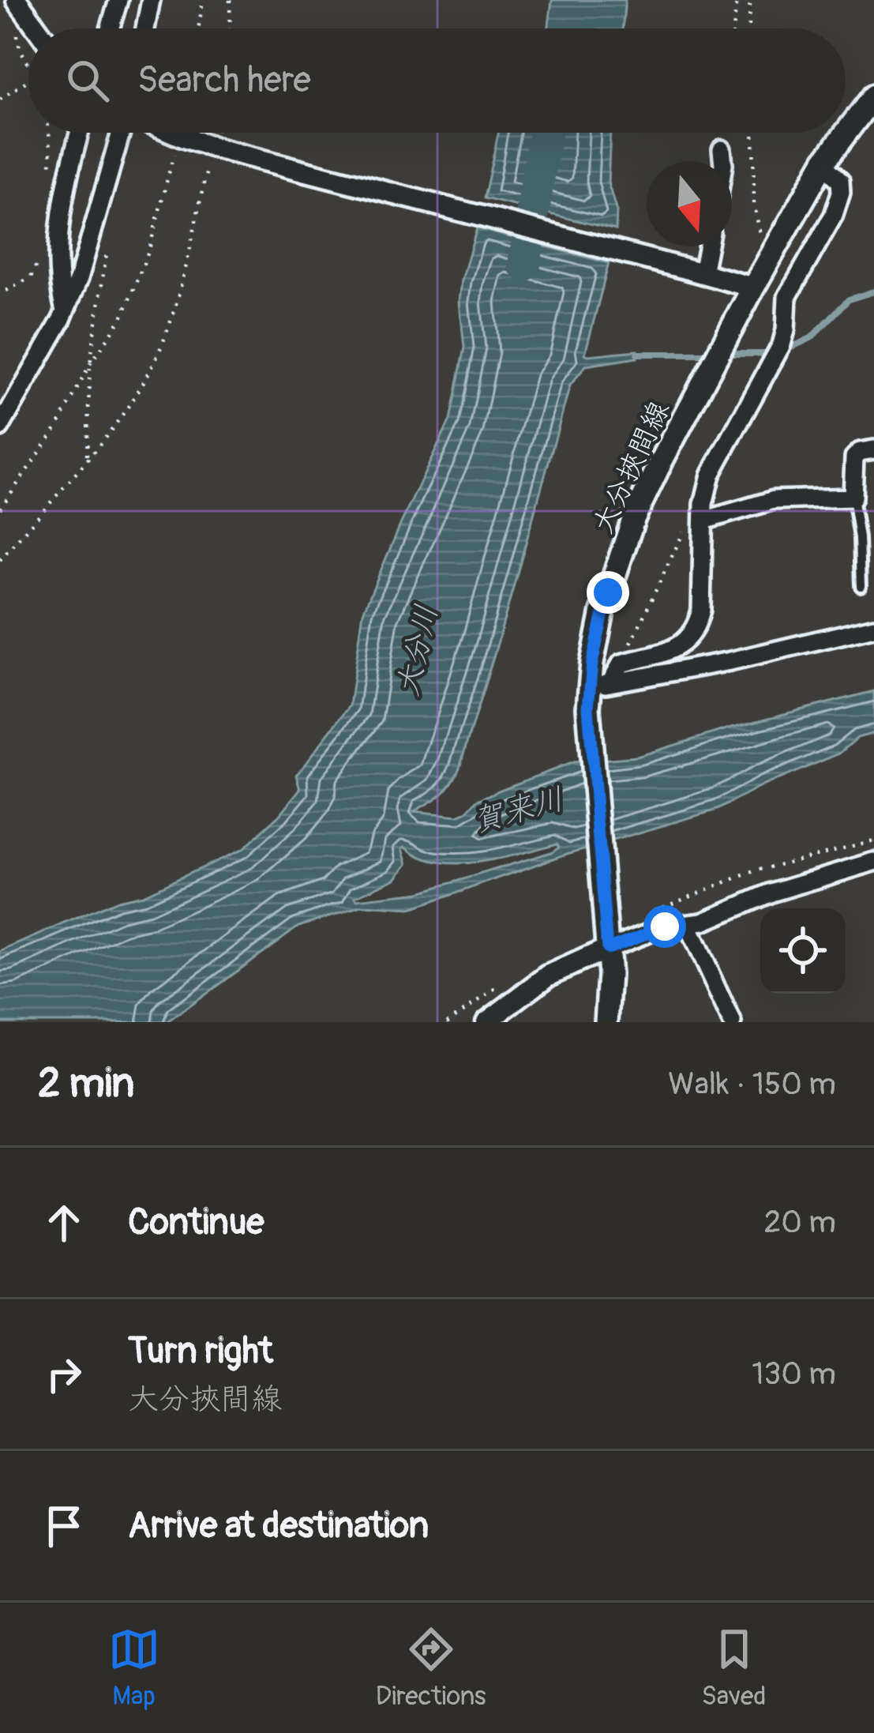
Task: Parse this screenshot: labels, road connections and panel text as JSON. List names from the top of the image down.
{
  "streets": {
    "main road": ["大分挾間線"]
  },
  "water": ["大分川", "賀来川"],
  "north": "bottom",
  "page": {
    "search": "Search here",
    "heading": ["2 min", "Walk · 150 m"],
    "list": [
      ["Continue", "20 m"],
      ["Turn right", "大分挾間線", "130 m"],
      "Arrive at destination"
    ],
    "nav": ["Map", "Directions", "Saved"]
  }
}
